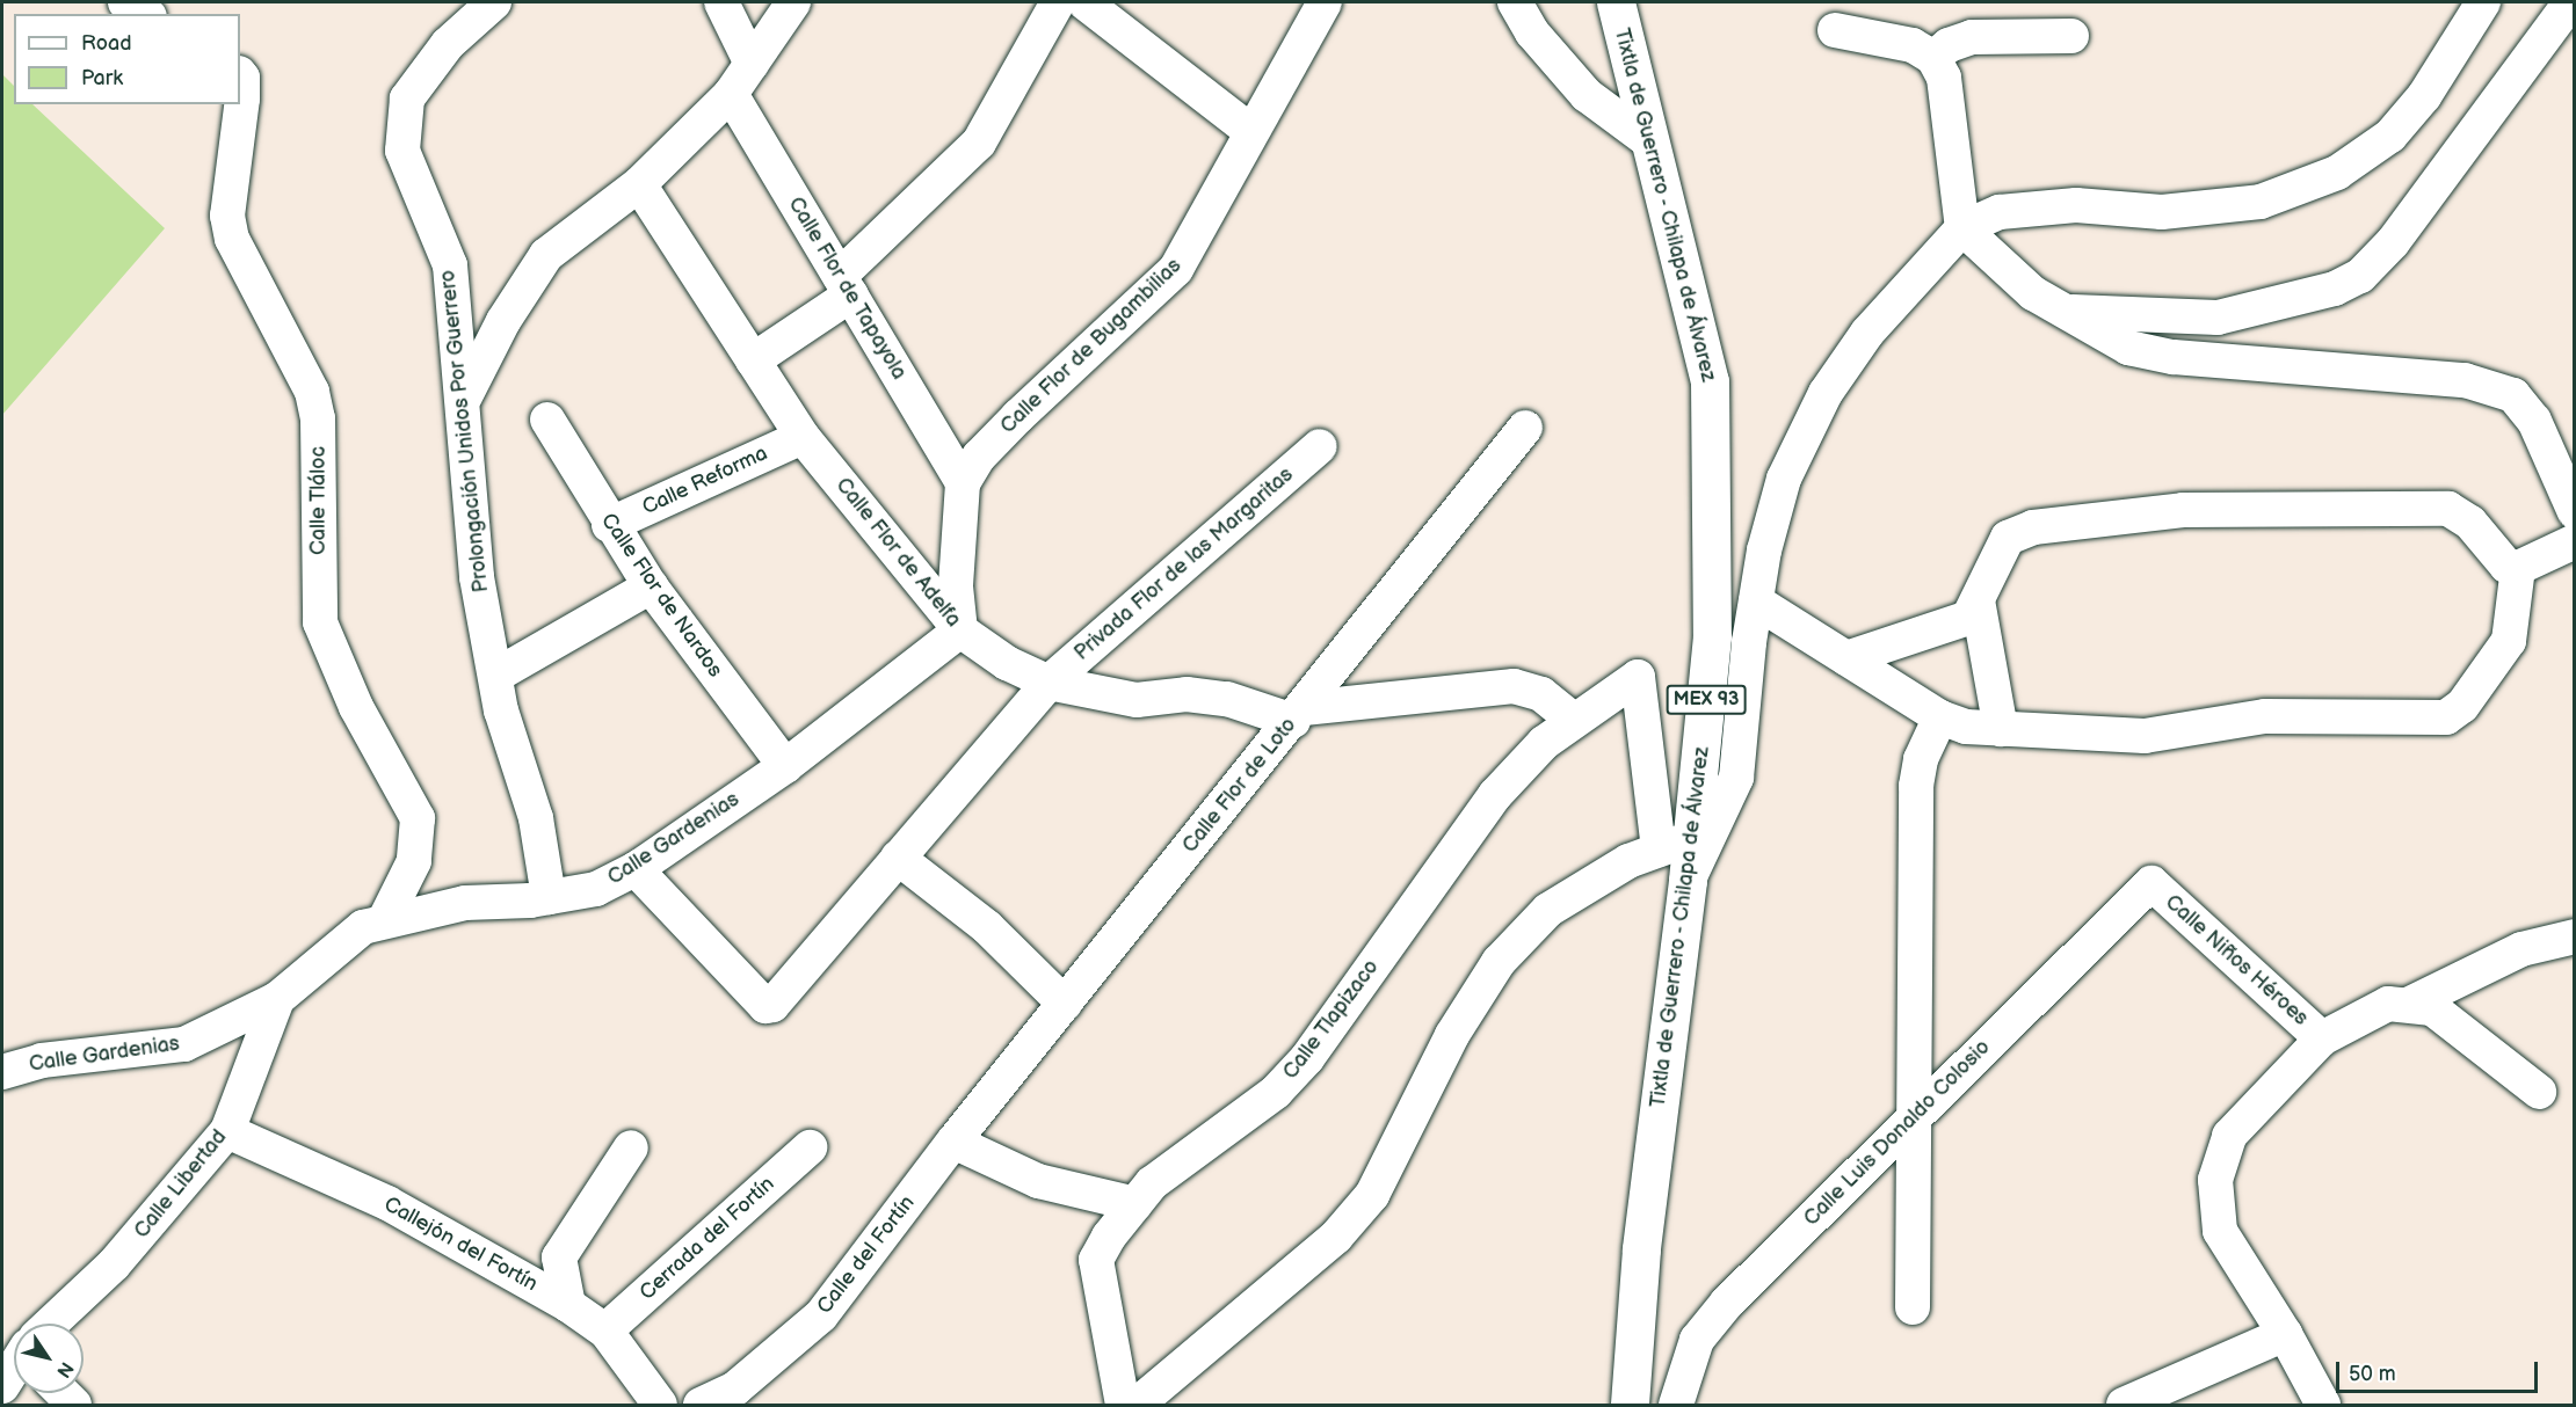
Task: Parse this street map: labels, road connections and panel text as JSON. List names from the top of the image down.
{
  "streets": {
    "main road": ["Tixtla de Guerrero - Chilapa de Álvarez", "MEX 93"],
    "street": [
      "Calle Flor de Tapayola",
      "Calle Flor de Bugambilias",
      "Prolongación Unidos Por Guerrero",
      "Calle Reforma",
      "Calle Tláloc",
      "Calle Flor de Adelfa",
      "Privada Flor de las Margaritas",
      "Calle Flor de Nardos",
      "Calle Flor de Loto",
      "Calle Gardenias",
      "Calle Niños Héroes",
      "Calle Tlapizaco",
      "Calle Luis Donaldo Colosio",
      "Calle Libertad",
      "Cerrada del Fortín",
      "Callejón del Fortín",
      "Calle del Fortín"
    ]
  },
  "crossings": [
    ["Tixtla de Guerrero - Chilapa de Álvarez", "Calle Tlapizaco"],
    ["Calle Flor de Tapayola", "Calle Flor de Bugambilias"],
    ["Calle Flor de Bugambilias", "Calle Flor de Adelfa"],
    ["Calle Flor de Bugambilias", "Calle Gardenias"],
    ["Prolongación Unidos Por Guerrero", "Calle Gardenias"],
    ["Calle Reforma", "Calle Flor de Adelfa"],
    ["Calle Reforma", "Calle Flor de Nardos"],
    ["Calle Tláloc", "Calle Gardenias"],
    ["Calle Flor de Adelfa", "Privada Flor de las Margaritas"],
    ["Calle Flor de Adelfa", "Calle Flor de Loto"],
    ["Calle Flor de Adelfa", "Calle Gardenias"],
    ["Calle Flor de Adelfa", "Calle Tlapizaco"],
    ["Calle Flor de Nardos", "Calle Gardenias"],
    ["Calle Flor de Loto", "Calle del Fortín"],
    ["Calle Gardenias", "Calle Libertad"],
    ["Calle Niños Héroes", "Calle Luis Donaldo Colosio"],
    ["Calle Libertad", "Callejón del Fortín"],
    ["Cerrada del Fortín", "Callejón del Fortín"]
  ],
  "legend": ["Road", "Park"],
  "scale_bar": "50 m",
  "north": "bottom right"
}
